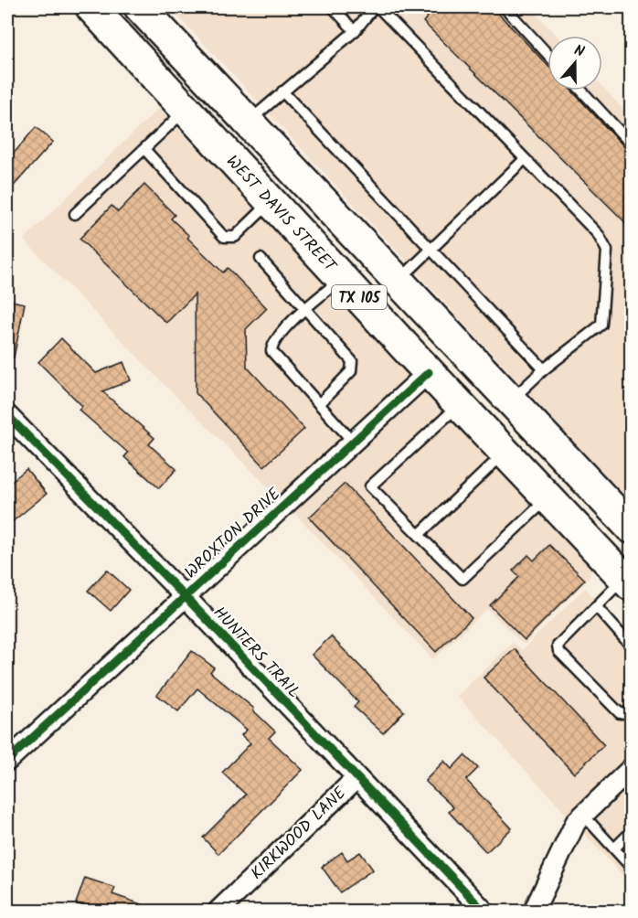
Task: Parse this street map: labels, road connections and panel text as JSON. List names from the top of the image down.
{
  "streets": {
    "main road": ["WEST DAVIS STREET", "TX 105"],
    "street": ["WROXTON DRIVE", "HUNTERS TRAIL", "KIRKWOOD LANE"]
  },
  "crossings": [
    ["WEST DAVIS STREET", "WROXTON DRIVE"],
    ["WROXTON DRIVE", "HUNTERS TRAIL"],
    ["HUNTERS TRAIL", "KIRKWOOD LANE"]
  ],
  "north": "top"
}
